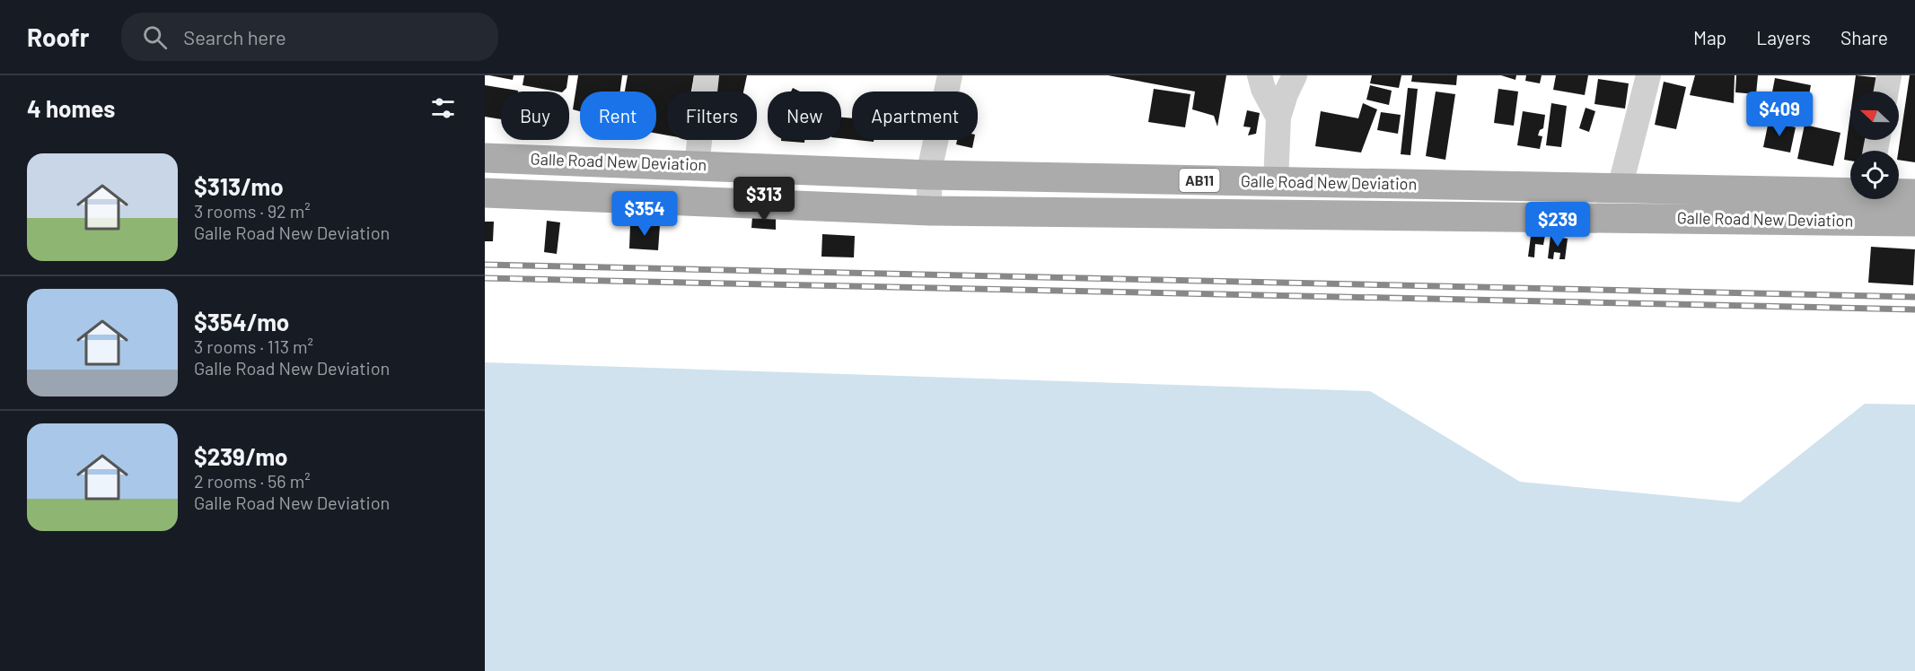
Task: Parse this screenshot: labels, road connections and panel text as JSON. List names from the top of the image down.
{
  "streets": {
    "main road": ["Galle Road New Deviation", "AB11"]
  },
  "north": "left",
  "page": {
    "header": "Roofr",
    "search": "Search here",
    "nav": ["Map", "Layers", "Share"],
    "heading": "4 homes",
    "price": [
      "$409",
      "$313",
      "$354",
      "$239"
    ],
    "chip": [
      "Buy",
      "Rent",
      "Filters",
      "New",
      "Apartment"
    ],
    "list": [
      {
        "name": "$313/mo",
        "note": "3 rooms · 92 m² · Galle Road New Deviation"
      },
      {
        "name": "$354/mo",
        "note": "3 rooms · 113 m² · Galle Road New Deviation"
      },
      {
        "name": "$239/mo",
        "note": "2 rooms · 56 m² · Galle Road New Deviation"
      }
    ]
  }
}
